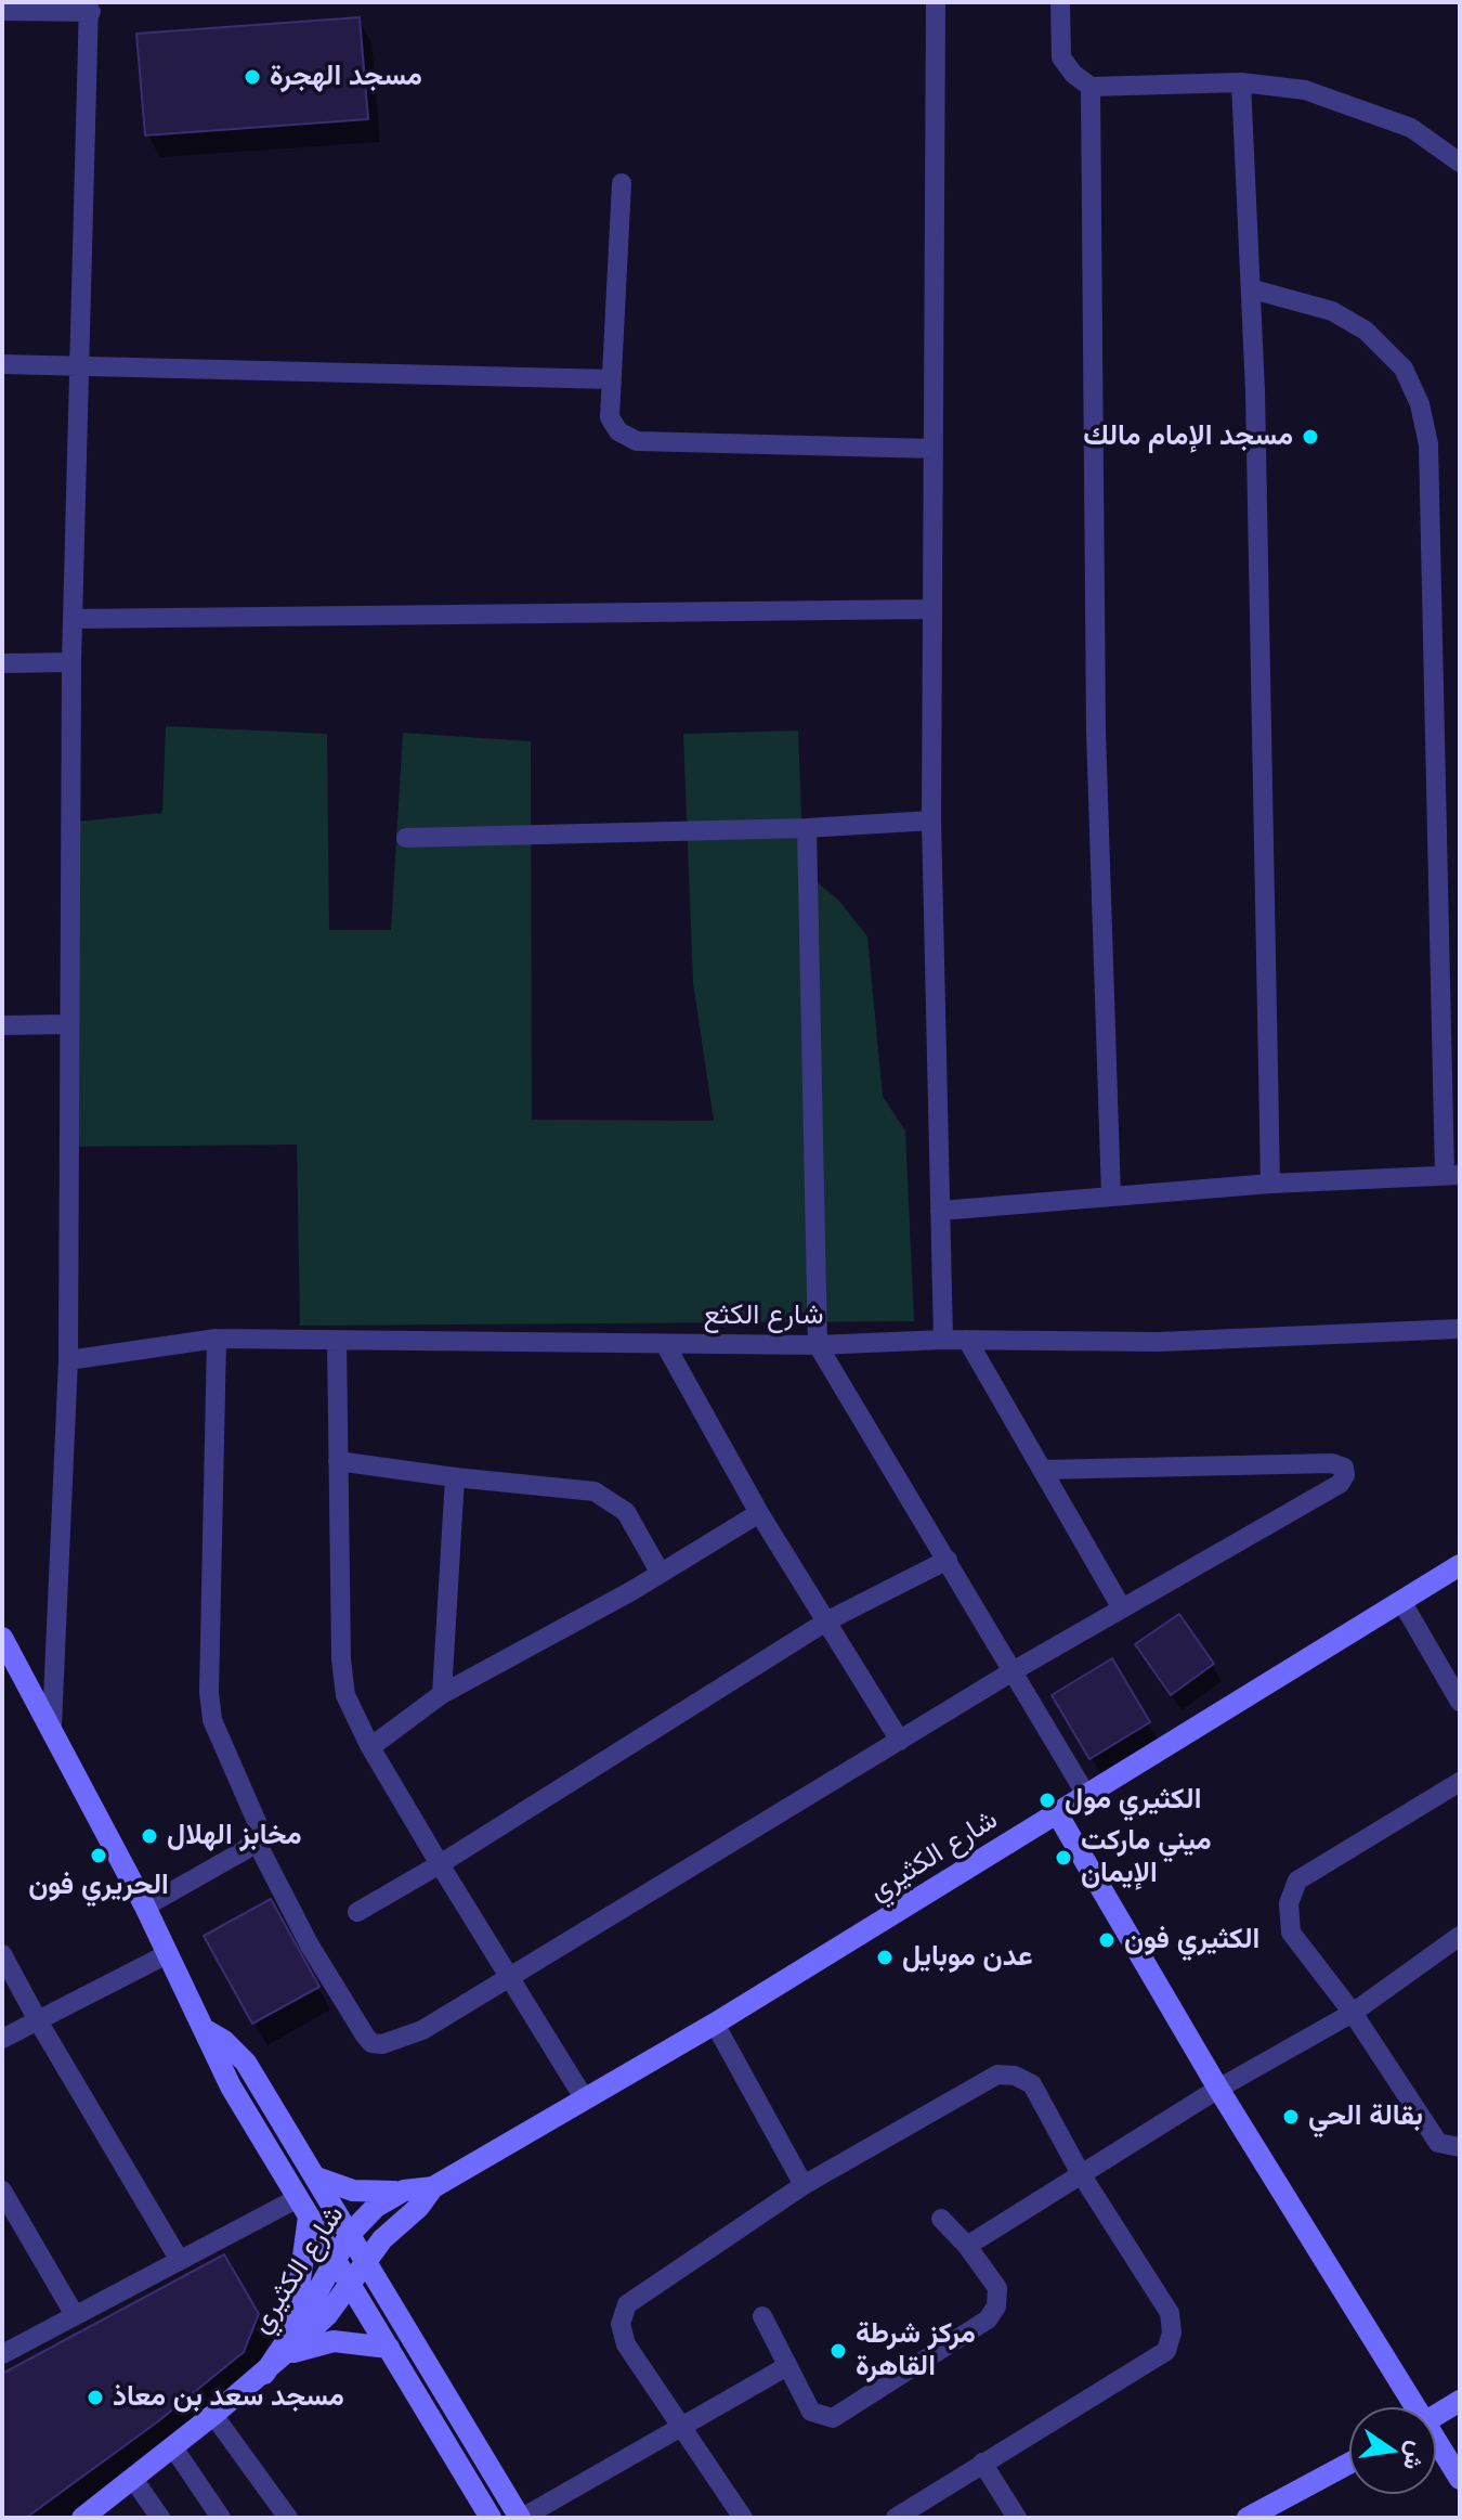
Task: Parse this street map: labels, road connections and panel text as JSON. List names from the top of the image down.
{
  "streets": {
    "street": ["شارع الكثع", "شارع الكثيري"]
  },
  "places": [
    "مسجد الهجرة",
    "مسجد الإمام مالك",
    "الكثيري مول",
    "مخابز الهلال",
    "الحريري فون",
    "ميني ماركت الإيمان",
    "الكثيري فون",
    "عدن موبايل",
    "بقالة الحي",
    "مركز شرطة القاهرة",
    "مسجد سعد بن معاذ"
  ],
  "north": "right"
}
